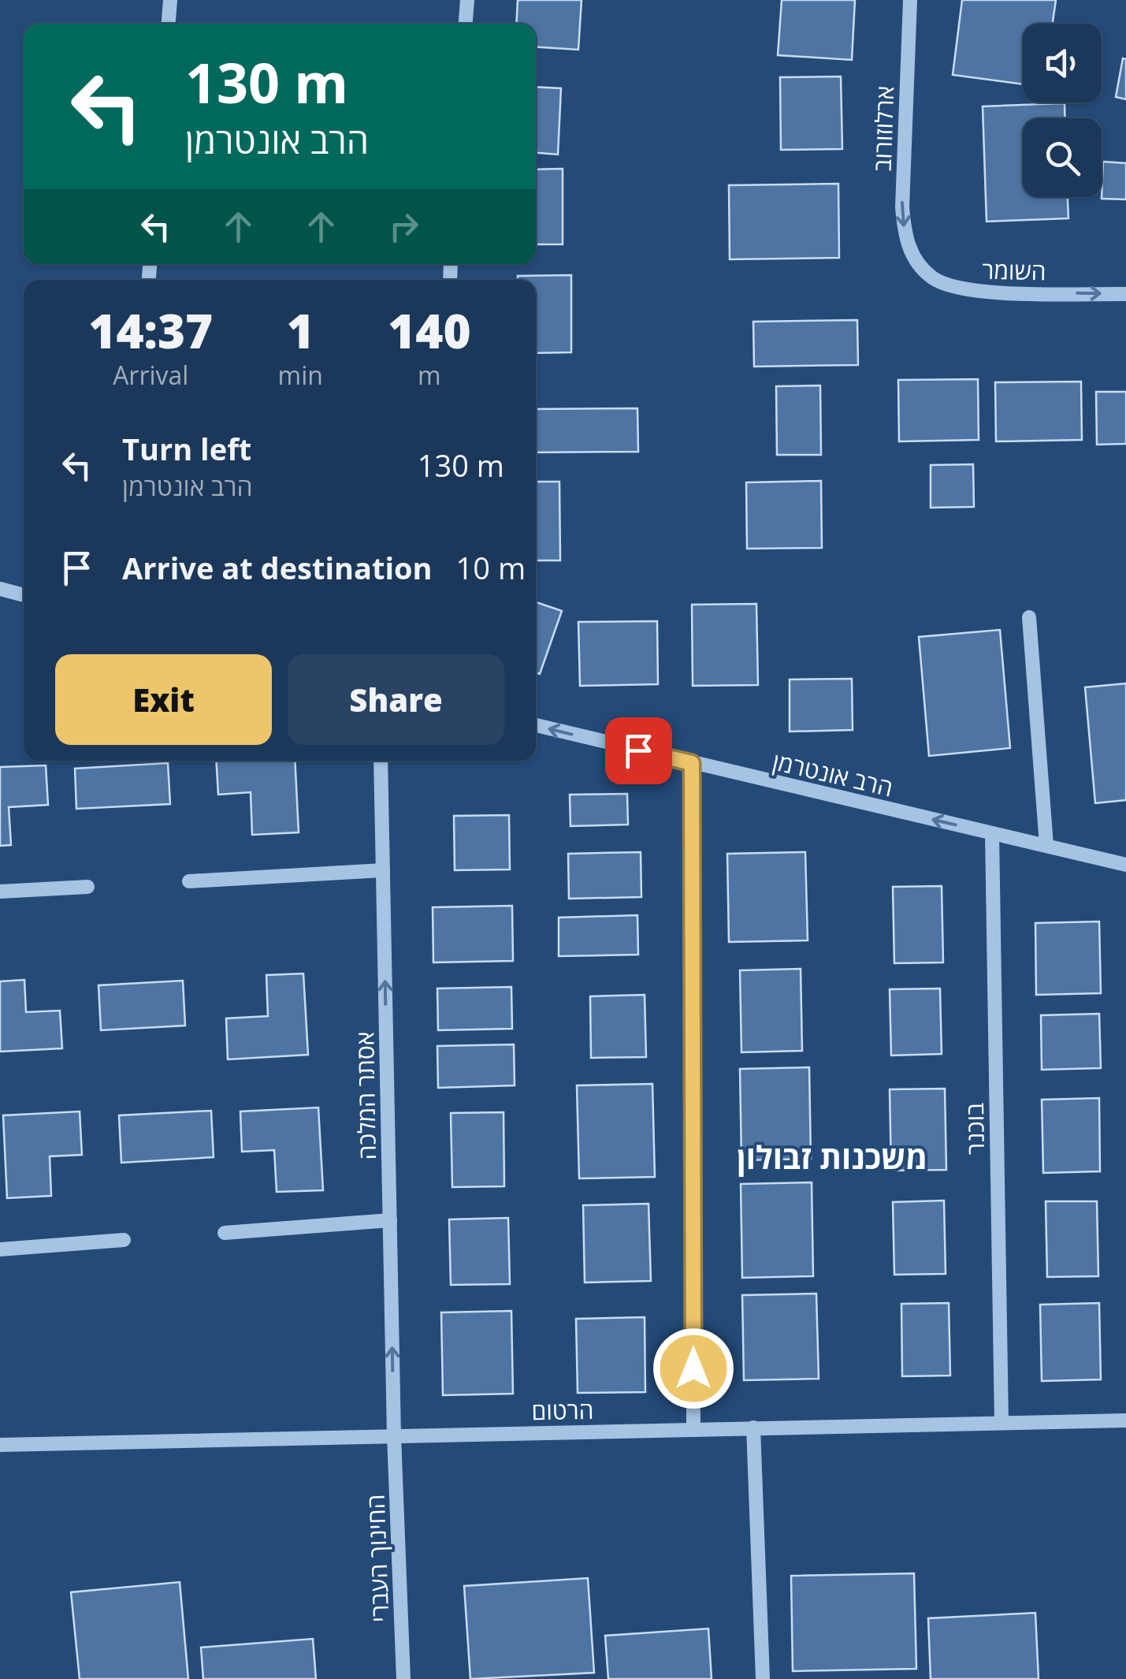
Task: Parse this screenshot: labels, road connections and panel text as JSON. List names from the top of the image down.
{
  "streets": {
    "street": [
      "ארלוזורוב",
      "השומר",
      "הרב אונטרמן",
      "אסתר המלכה",
      "בוכנר",
      "הרטום",
      "החינוך העברי"
    ]
  },
  "crossings": [
    ["ארלוזורוב", "השומר"],
    ["הרב אונטרמן", "בוכנר"],
    ["אסתר המלכה", "הרטום"],
    ["אסתר המלכה", "החינוך העברי"],
    ["בוכנר", "הרטום"],
    ["הרטום", "החינוך העברי"]
  ],
  "one_way": [
    "ארלוזורוב",
    "השומר",
    "הרב אונטרמן",
    "אסתר המלכה"
  ],
  "districts": ["משכנות זבולון"],
  "page": {
    "turn": ["130 m", "הרב אונטרמן"],
    "eta": [
      "14:37",
      "Arrival",
      "1",
      "min",
      "140",
      "m"
    ],
    "list": [
      {
        "name": "Turn left",
        "note": "הרב אונטרמן",
        "value": "130 m"
      },
      {
        "name": "Arrive at destination",
        "value": "10 m"
      }
    ],
    "buttons": ["Exit", "Share"]
  }
}
